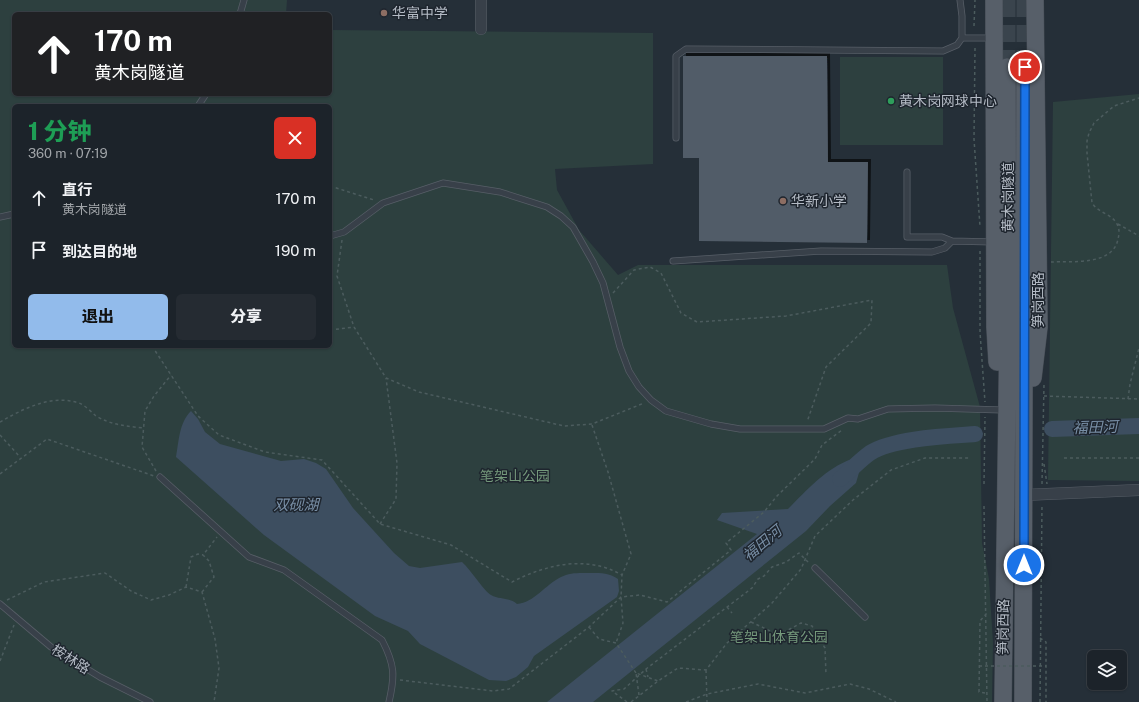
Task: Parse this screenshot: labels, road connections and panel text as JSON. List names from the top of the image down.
{
  "streets": {
    "main road": ["黄木岗隧道", "笋岗西路"],
    "lane": ["桉林路"]
  },
  "crossings": [
    ["黄木岗隧道", "笋岗西路"]
  ],
  "water": ["福田河", "双砚湖"],
  "parks": ["笔架山公园", "笔架山体育公园"],
  "places": ["华富中学", "黄木岗网球中心", "华新小学"],
  "page": {
    "turn": ["170 m", "黄木岗隧道"],
    "heading": ["1 分钟", "360 m · 07:19"],
    "list": [
      {
        "name": "直行",
        "note": "黄木岗隧道",
        "value": "170 m"
      },
      {
        "name": "到达目的地",
        "value": "190 m"
      }
    ],
    "buttons": ["退出", "分享"]
  }
}
